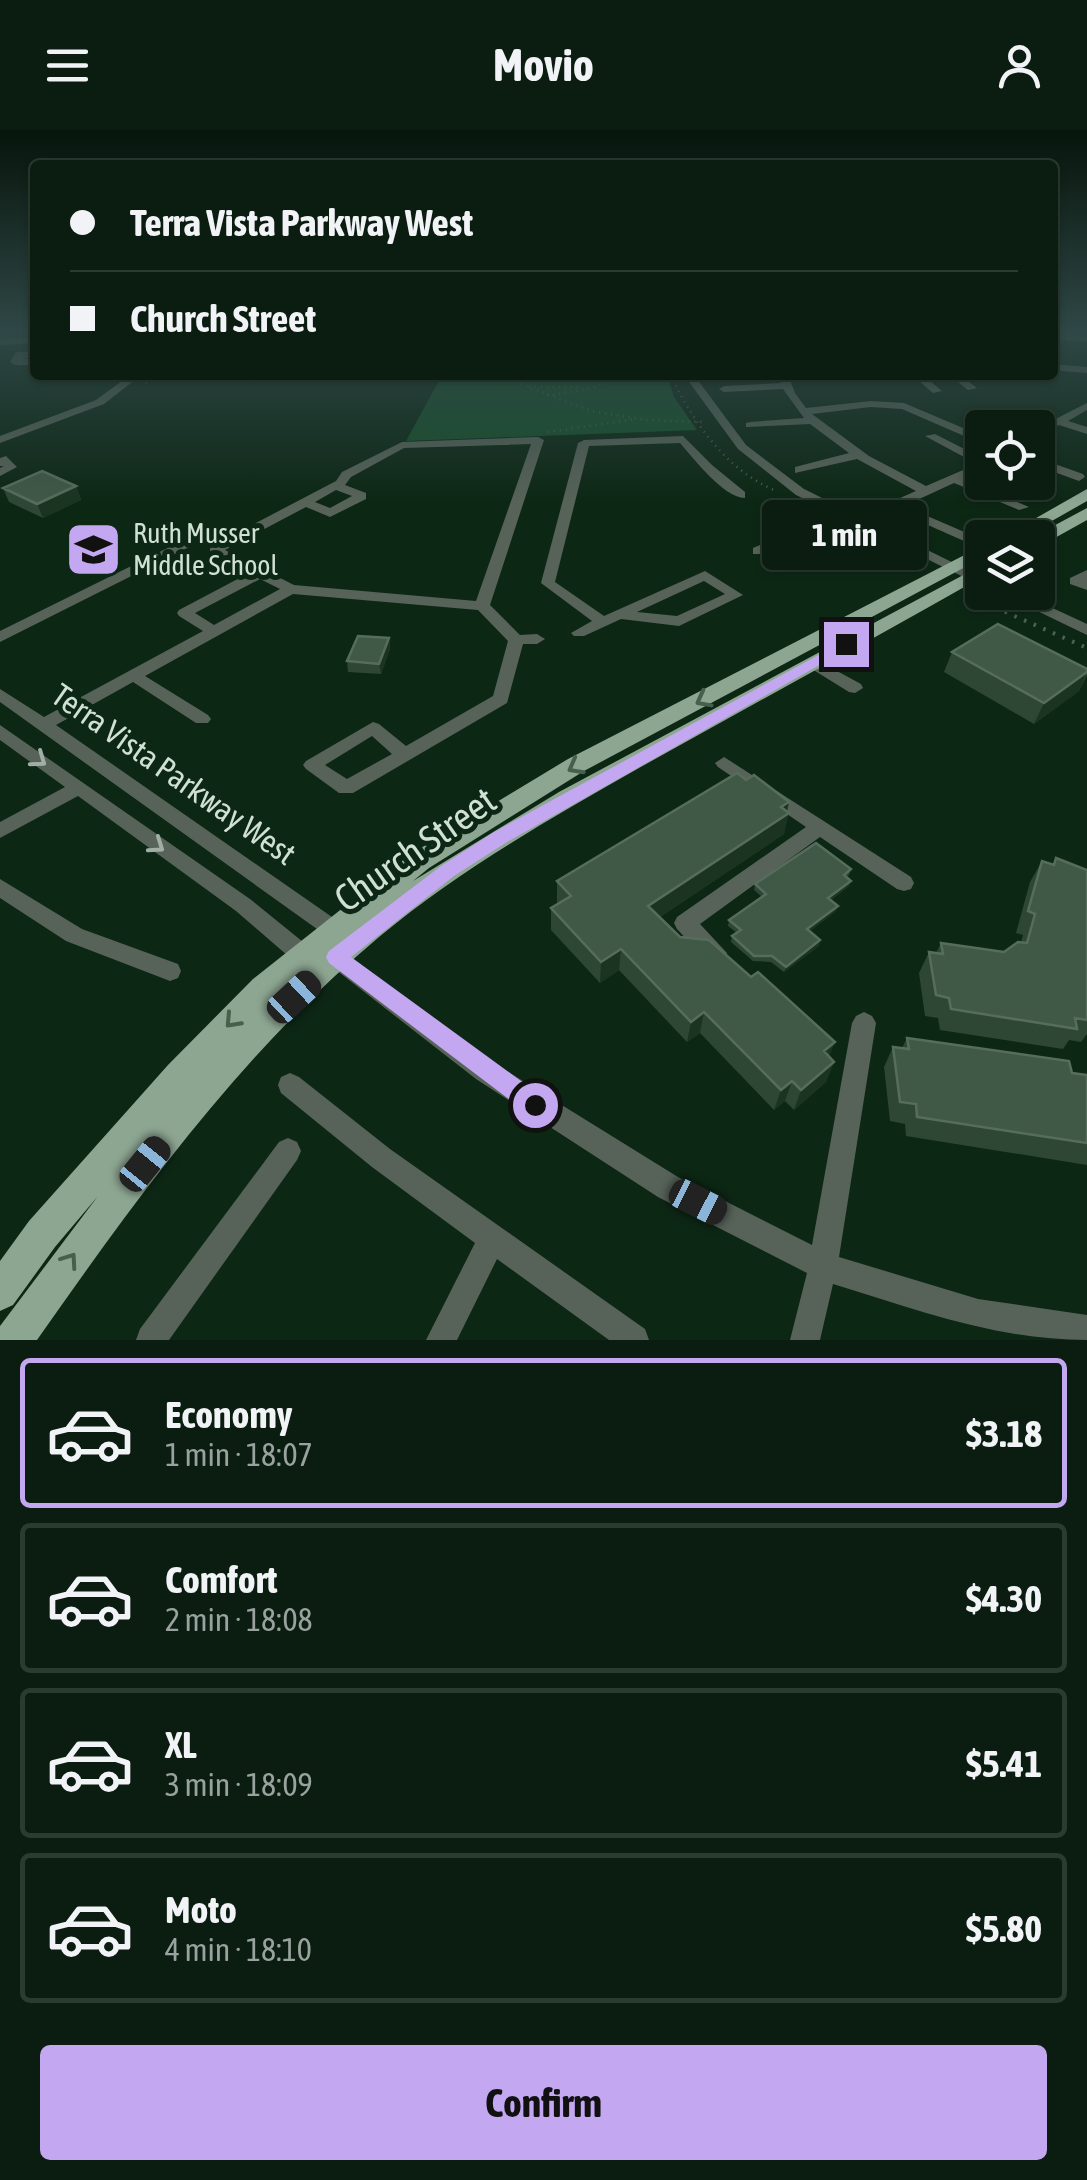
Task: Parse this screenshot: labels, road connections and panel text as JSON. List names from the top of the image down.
{
  "streets": {
    "main road": ["Church Street"],
    "street": ["Terra Vista Parkway West"]
  },
  "crossings": [
    ["Terra Vista Parkway West", "Church Street"]
  ],
  "places": {
    "school or university": ["Ruth Musser Middle School"]
  },
  "page": {
    "header": "Movio",
    "banner": ["Terra Vista Parkway West", "Church Street"],
    "bubble": "1 min",
    "list": [
      {
        "name": "Economy",
        "note": "1 min · 18:07",
        "value": "$3.18"
      },
      {
        "name": "Comfort",
        "note": "2 min · 18:08",
        "value": "$4.30"
      },
      {
        "name": "XL",
        "note": "3 min · 18:09",
        "value": "$5.41"
      },
      {
        "name": "Moto",
        "note": "4 min · 18:10",
        "value": "$5.80"
      }
    ],
    "buttons": "Confirm"
  }
}
